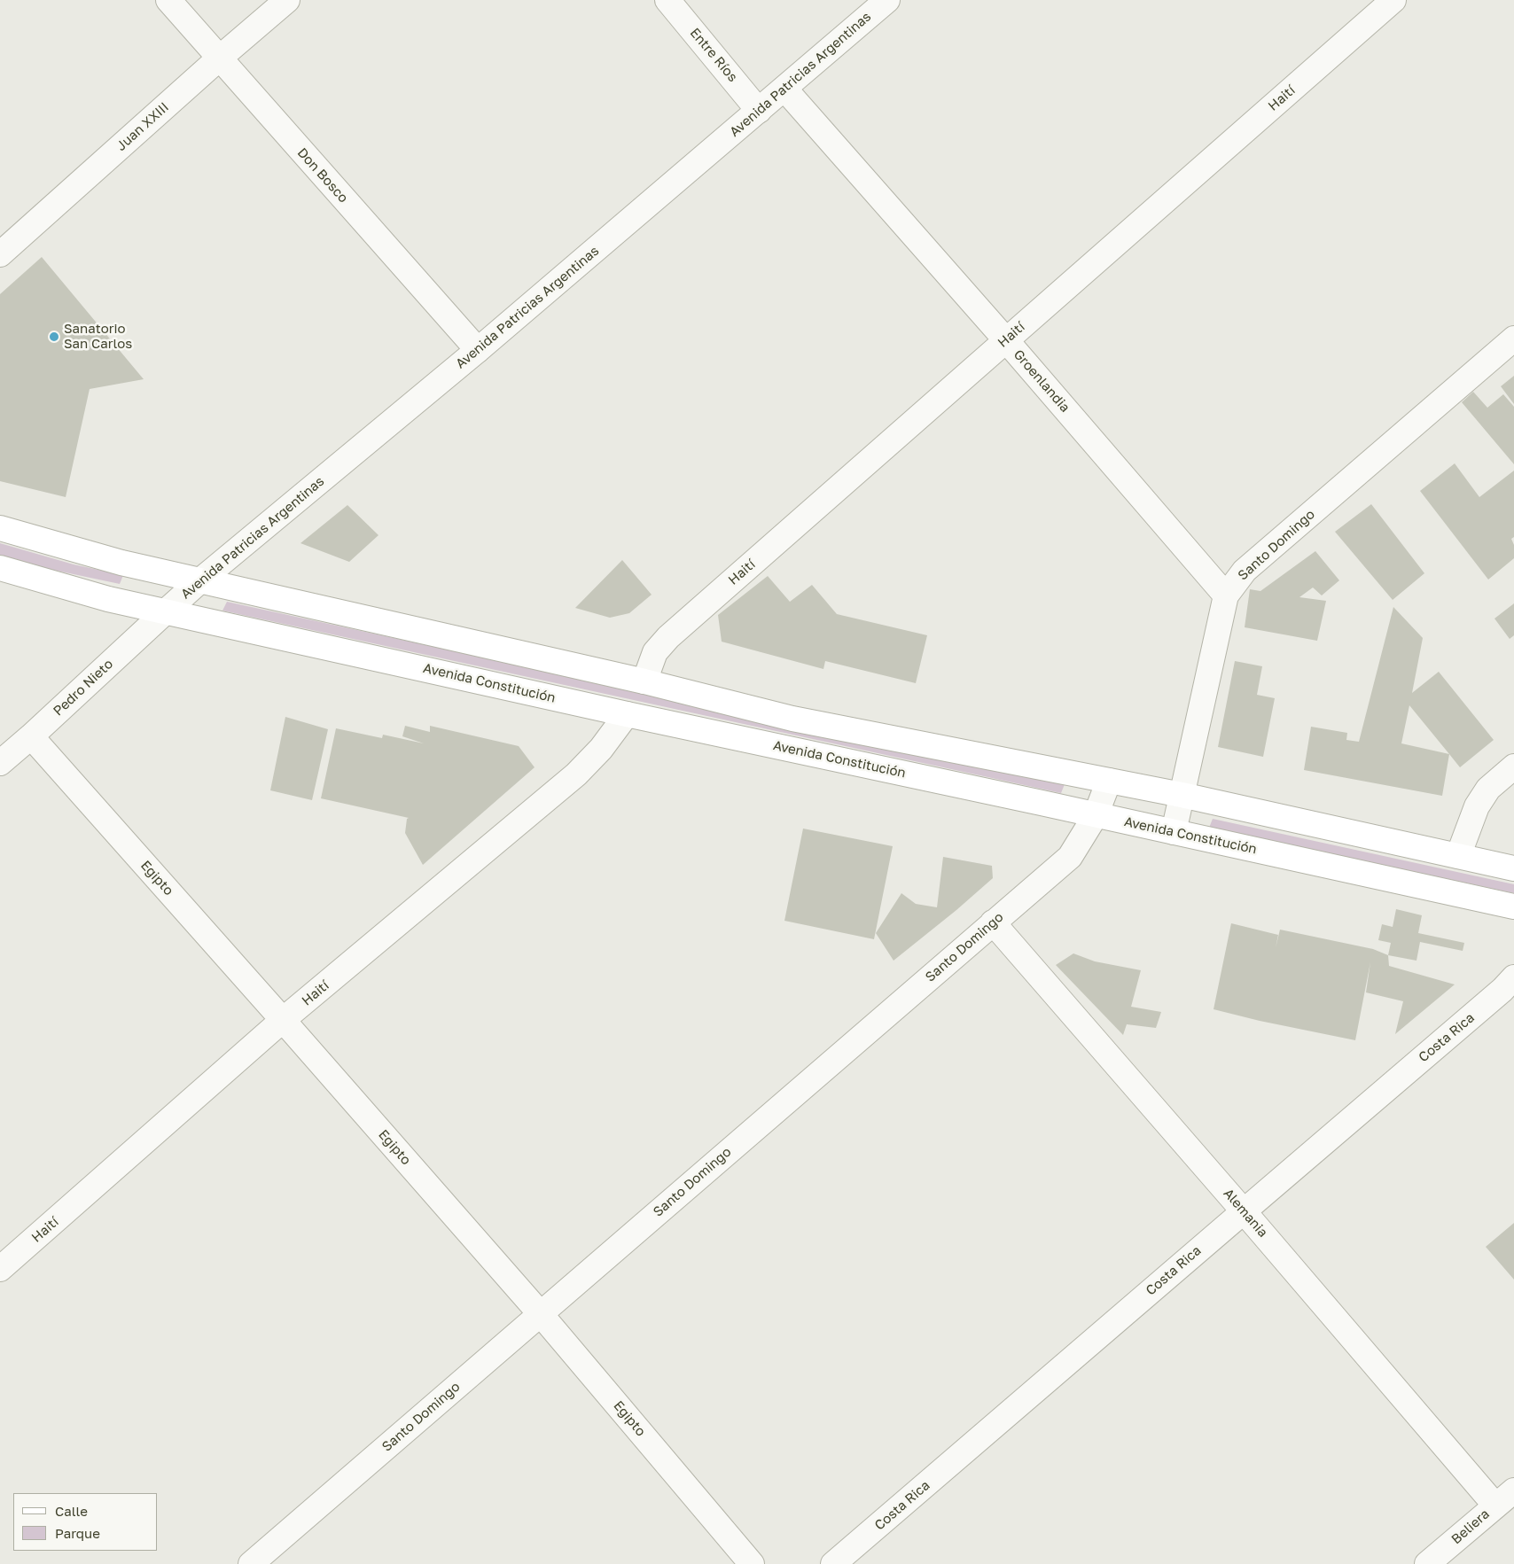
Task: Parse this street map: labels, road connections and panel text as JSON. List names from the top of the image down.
{
  "streets": {
    "main road": ["Avenida Constitución"],
    "street": [
      "Entre Ríos",
      "Avenida Patricias Argentinas",
      "Haití",
      "Juan XXIII",
      "Don Bosco",
      "Groenlandia",
      "Santo Domingo",
      "Pedro Nieto",
      "Egipto",
      "Costa Rica",
      "Alemania",
      "Beliera"
    ]
  },
  "crossings": [
    ["Entre Ríos", "Avenida Patricias Argentinas"],
    ["Avenida Patricias Argentinas", "Don Bosco"],
    ["Avenida Patricias Argentinas", "Groenlandia"],
    ["Avenida Patricias Argentinas", "Avenida Constitución"],
    ["Avenida Patricias Argentinas", "Pedro Nieto"],
    ["Haití", "Groenlandia"],
    ["Haití", "Avenida Constitución"],
    ["Haití", "Egipto"],
    ["Juan XXIII", "Don Bosco"],
    ["Groenlandia", "Santo Domingo"],
    ["Santo Domingo", "Avenida Constitución"],
    ["Santo Domingo", "Egipto"],
    ["Santo Domingo", "Alemania"],
    ["Avenida Constitución", "Pedro Nieto"],
    ["Pedro Nieto", "Egipto"],
    ["Costa Rica", "Alemania"],
    ["Alemania", "Beliera"]
  ],
  "places": ["Sanatorio San Carlos"],
  "legend": ["Calle", "Parque"]
}
